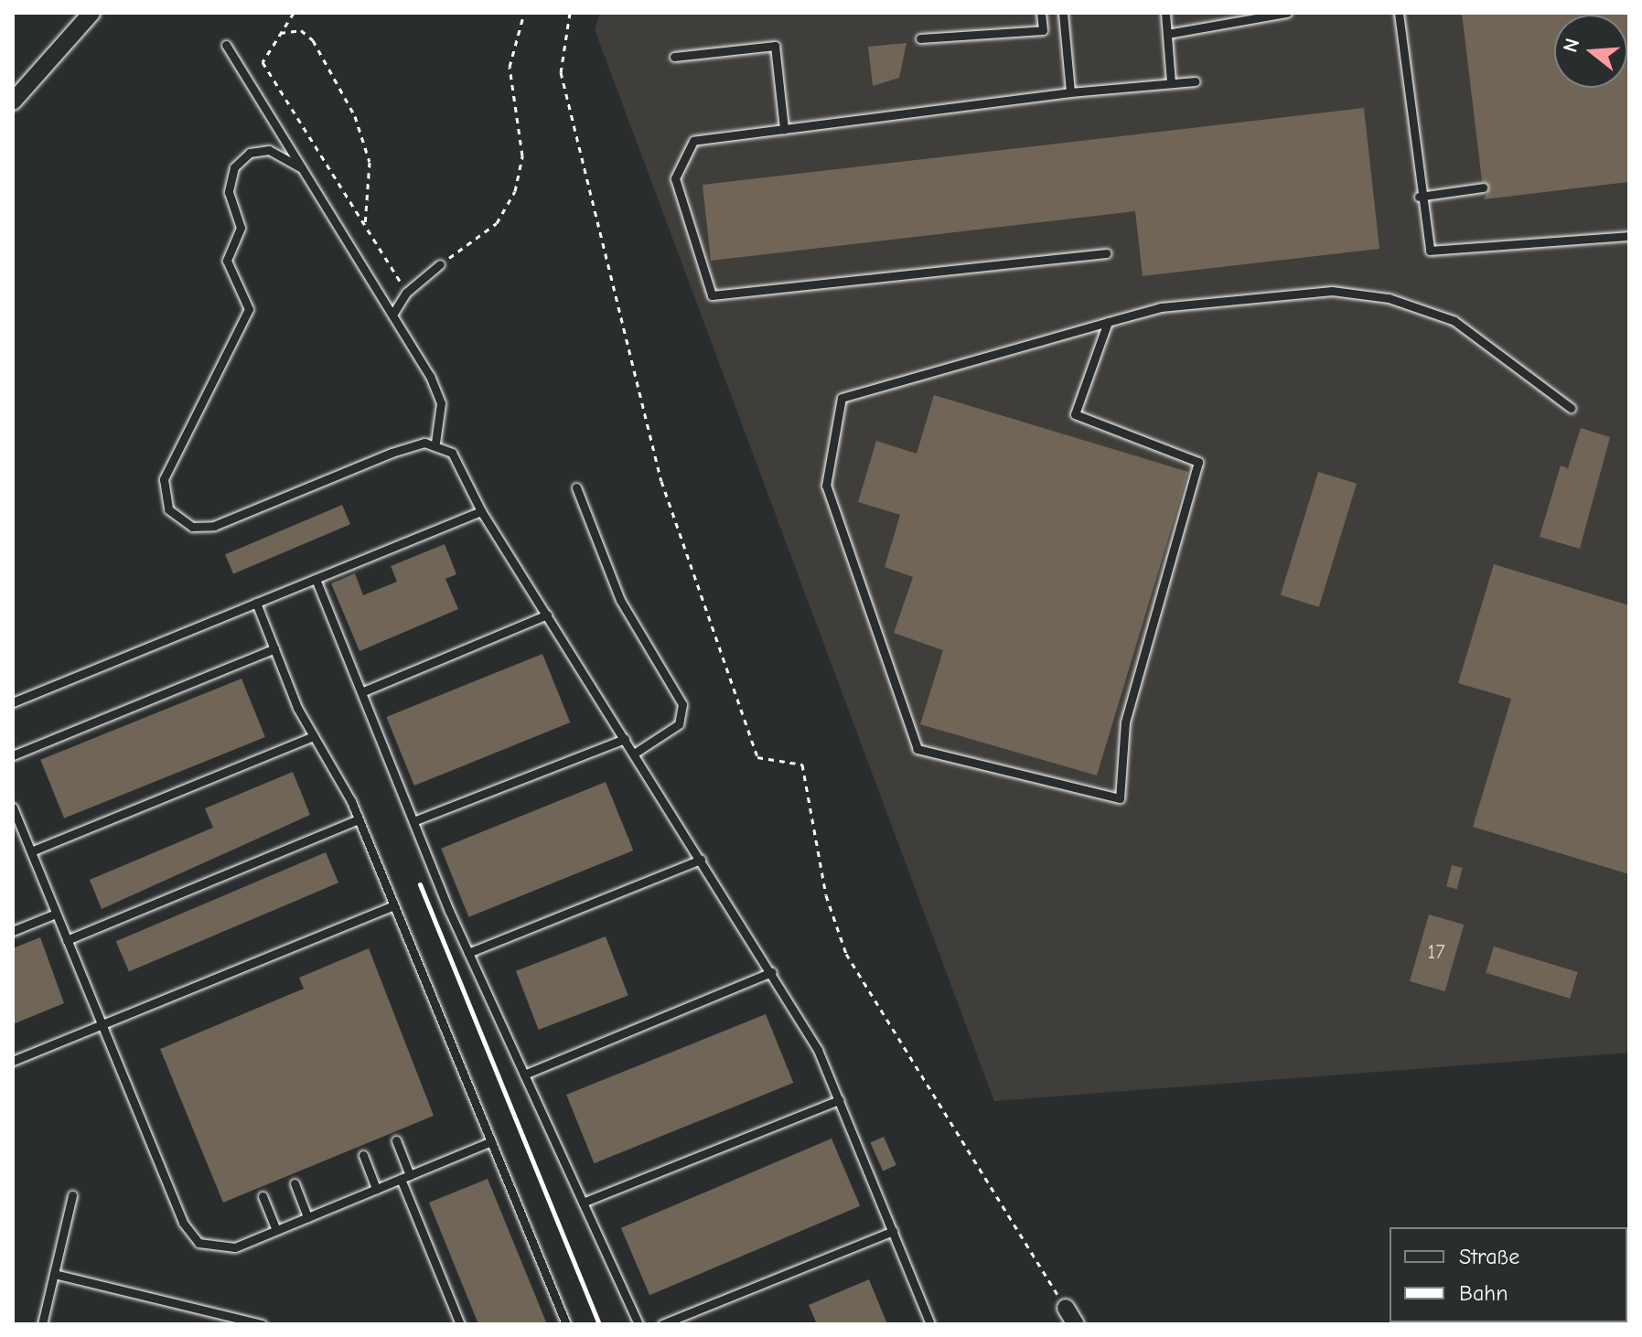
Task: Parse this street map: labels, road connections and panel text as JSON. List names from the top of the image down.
{
  "house_numbers": ["17"],
  "legend": ["Straße", "Bahn"],
  "north": "left"
}
